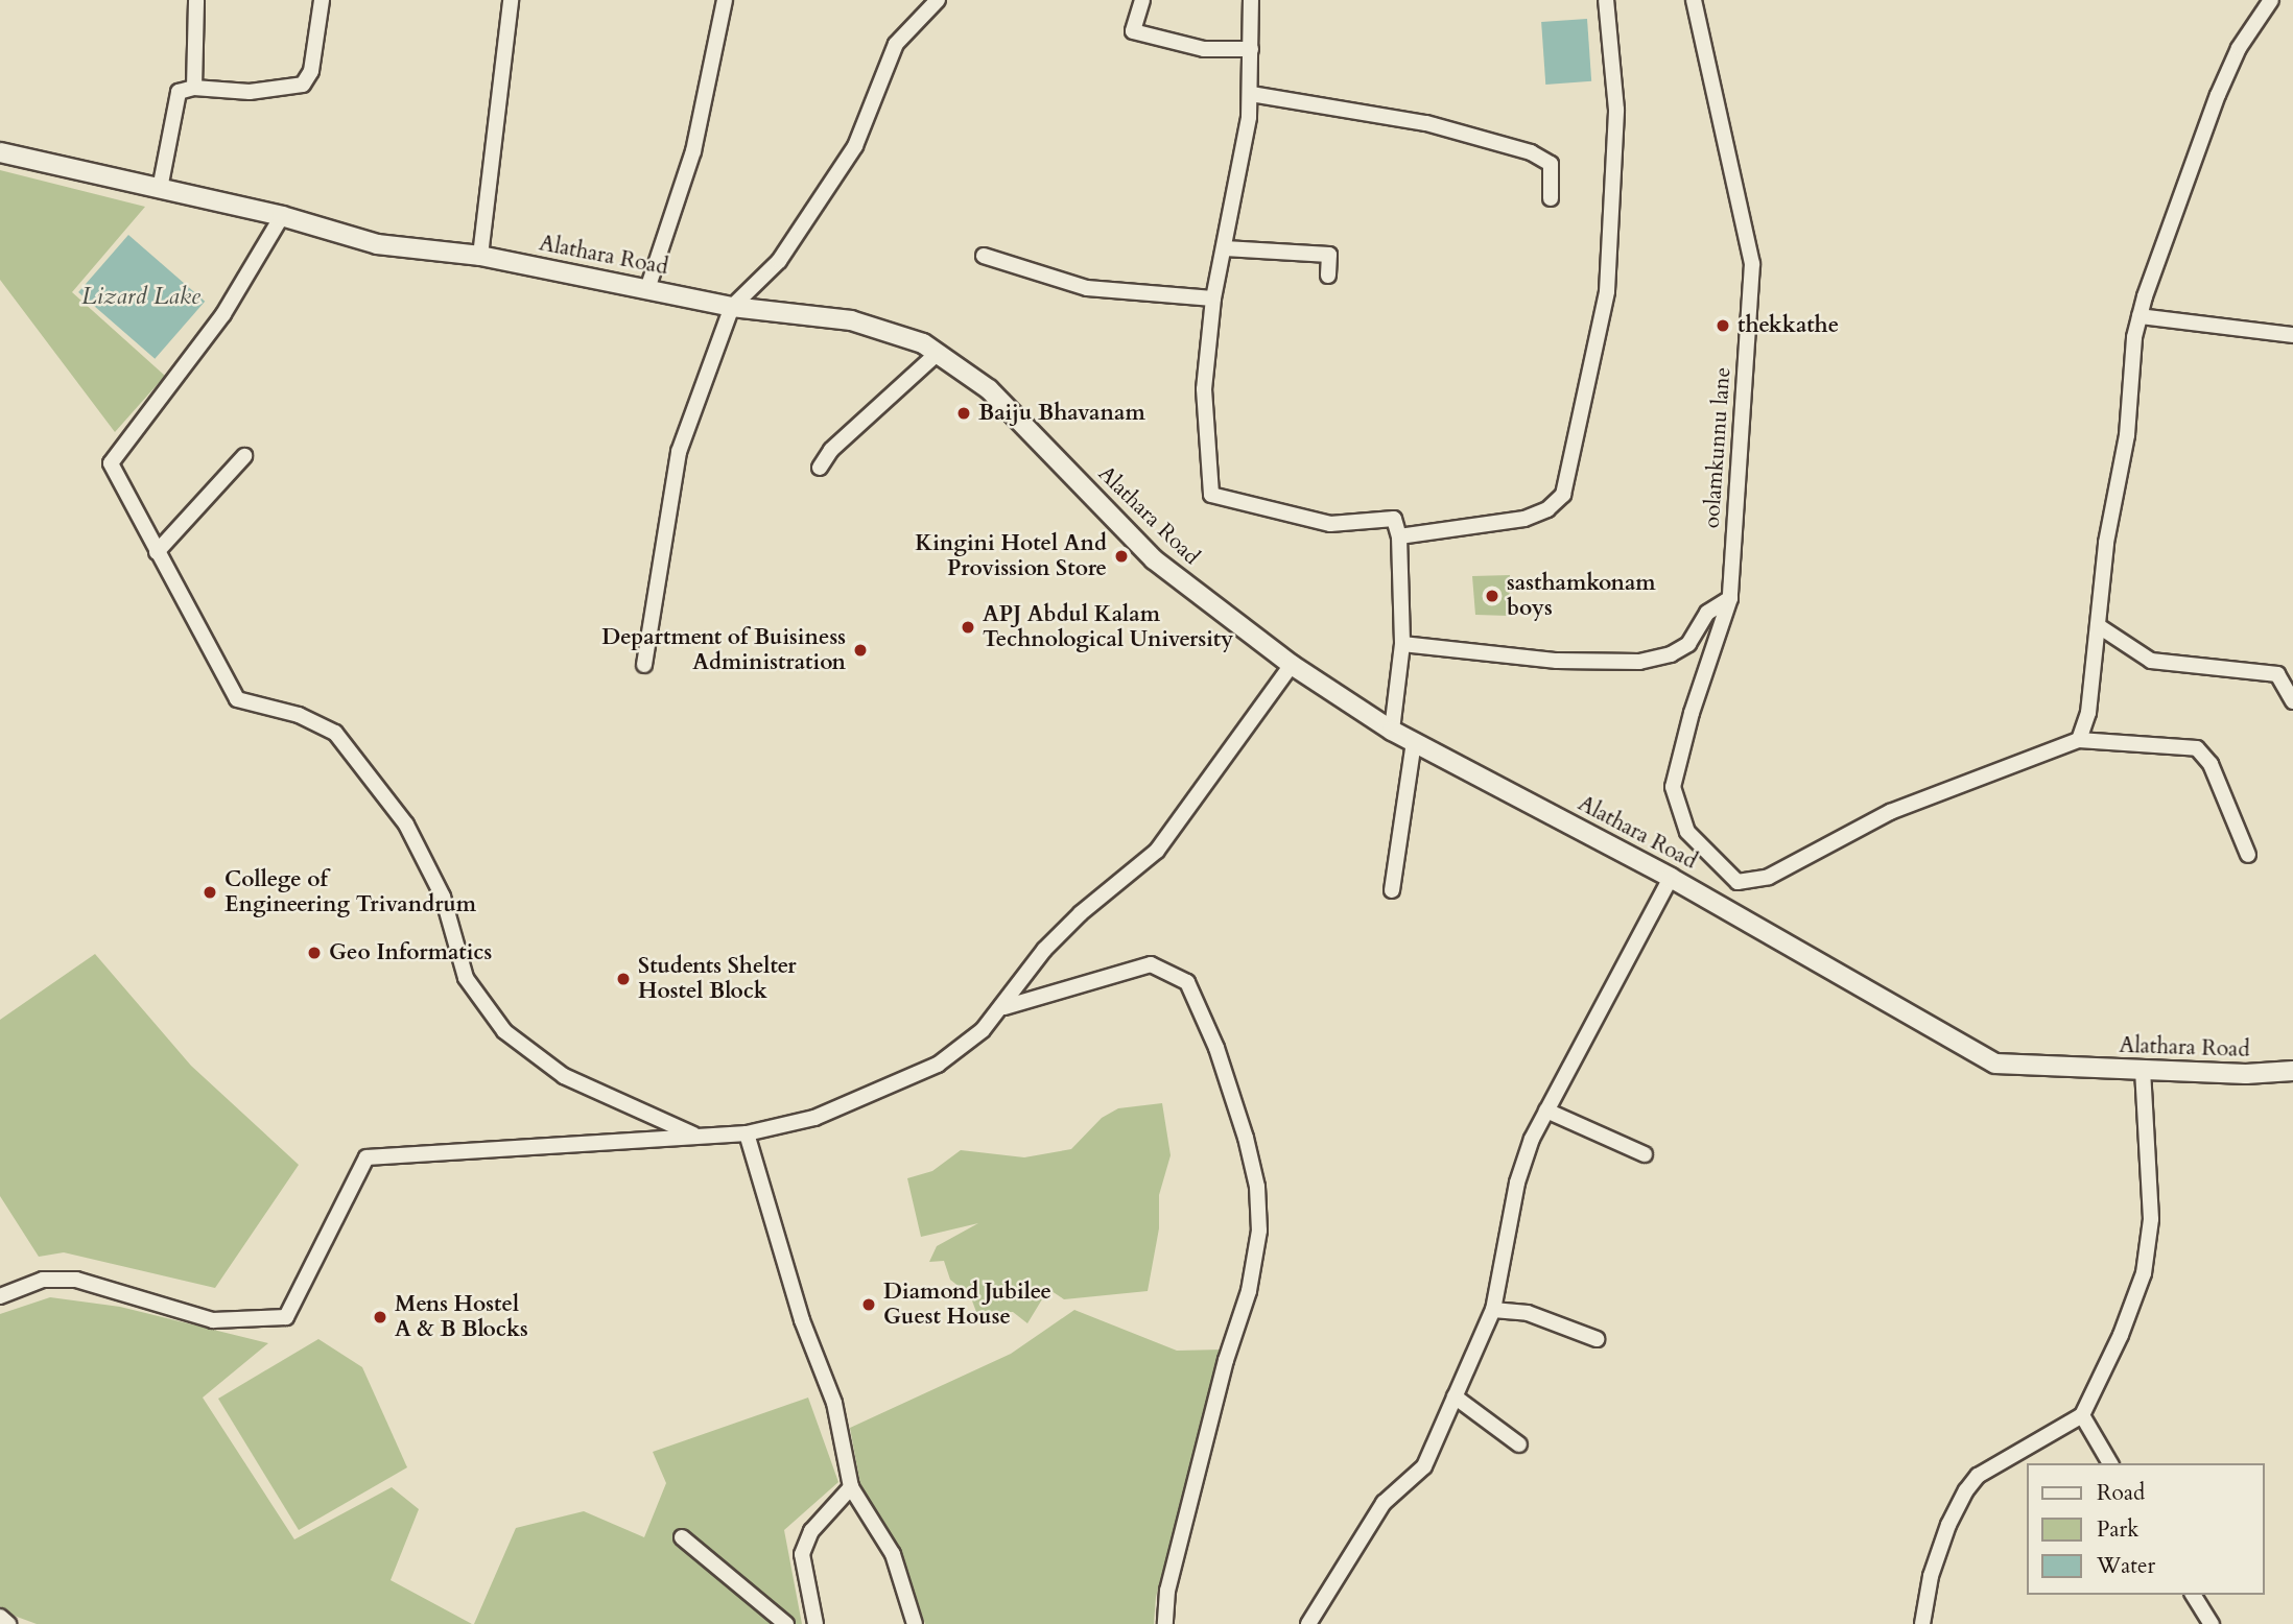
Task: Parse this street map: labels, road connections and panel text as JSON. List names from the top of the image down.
{
  "streets": {
    "street": ["Alathara Road", "oolamkunnu lane"]
  },
  "water": ["Lizard Lake"],
  "places": [
    "thekkathe",
    "Baiju Bhavanam",
    "Kingini Hotel And Provission Store",
    "sasthamkonam boys",
    "APJ Abdul Kalam Technological University",
    "Department of Buisiness Administration",
    "College of Engineering Trivandrum",
    "Geo Informatics",
    "Students Shelter Hostel Block",
    "Diamond Jubilee Guest House",
    "Mens Hostel A & B Blocks"
  ],
  "legend": ["Road", "Park", "Water"]
}
